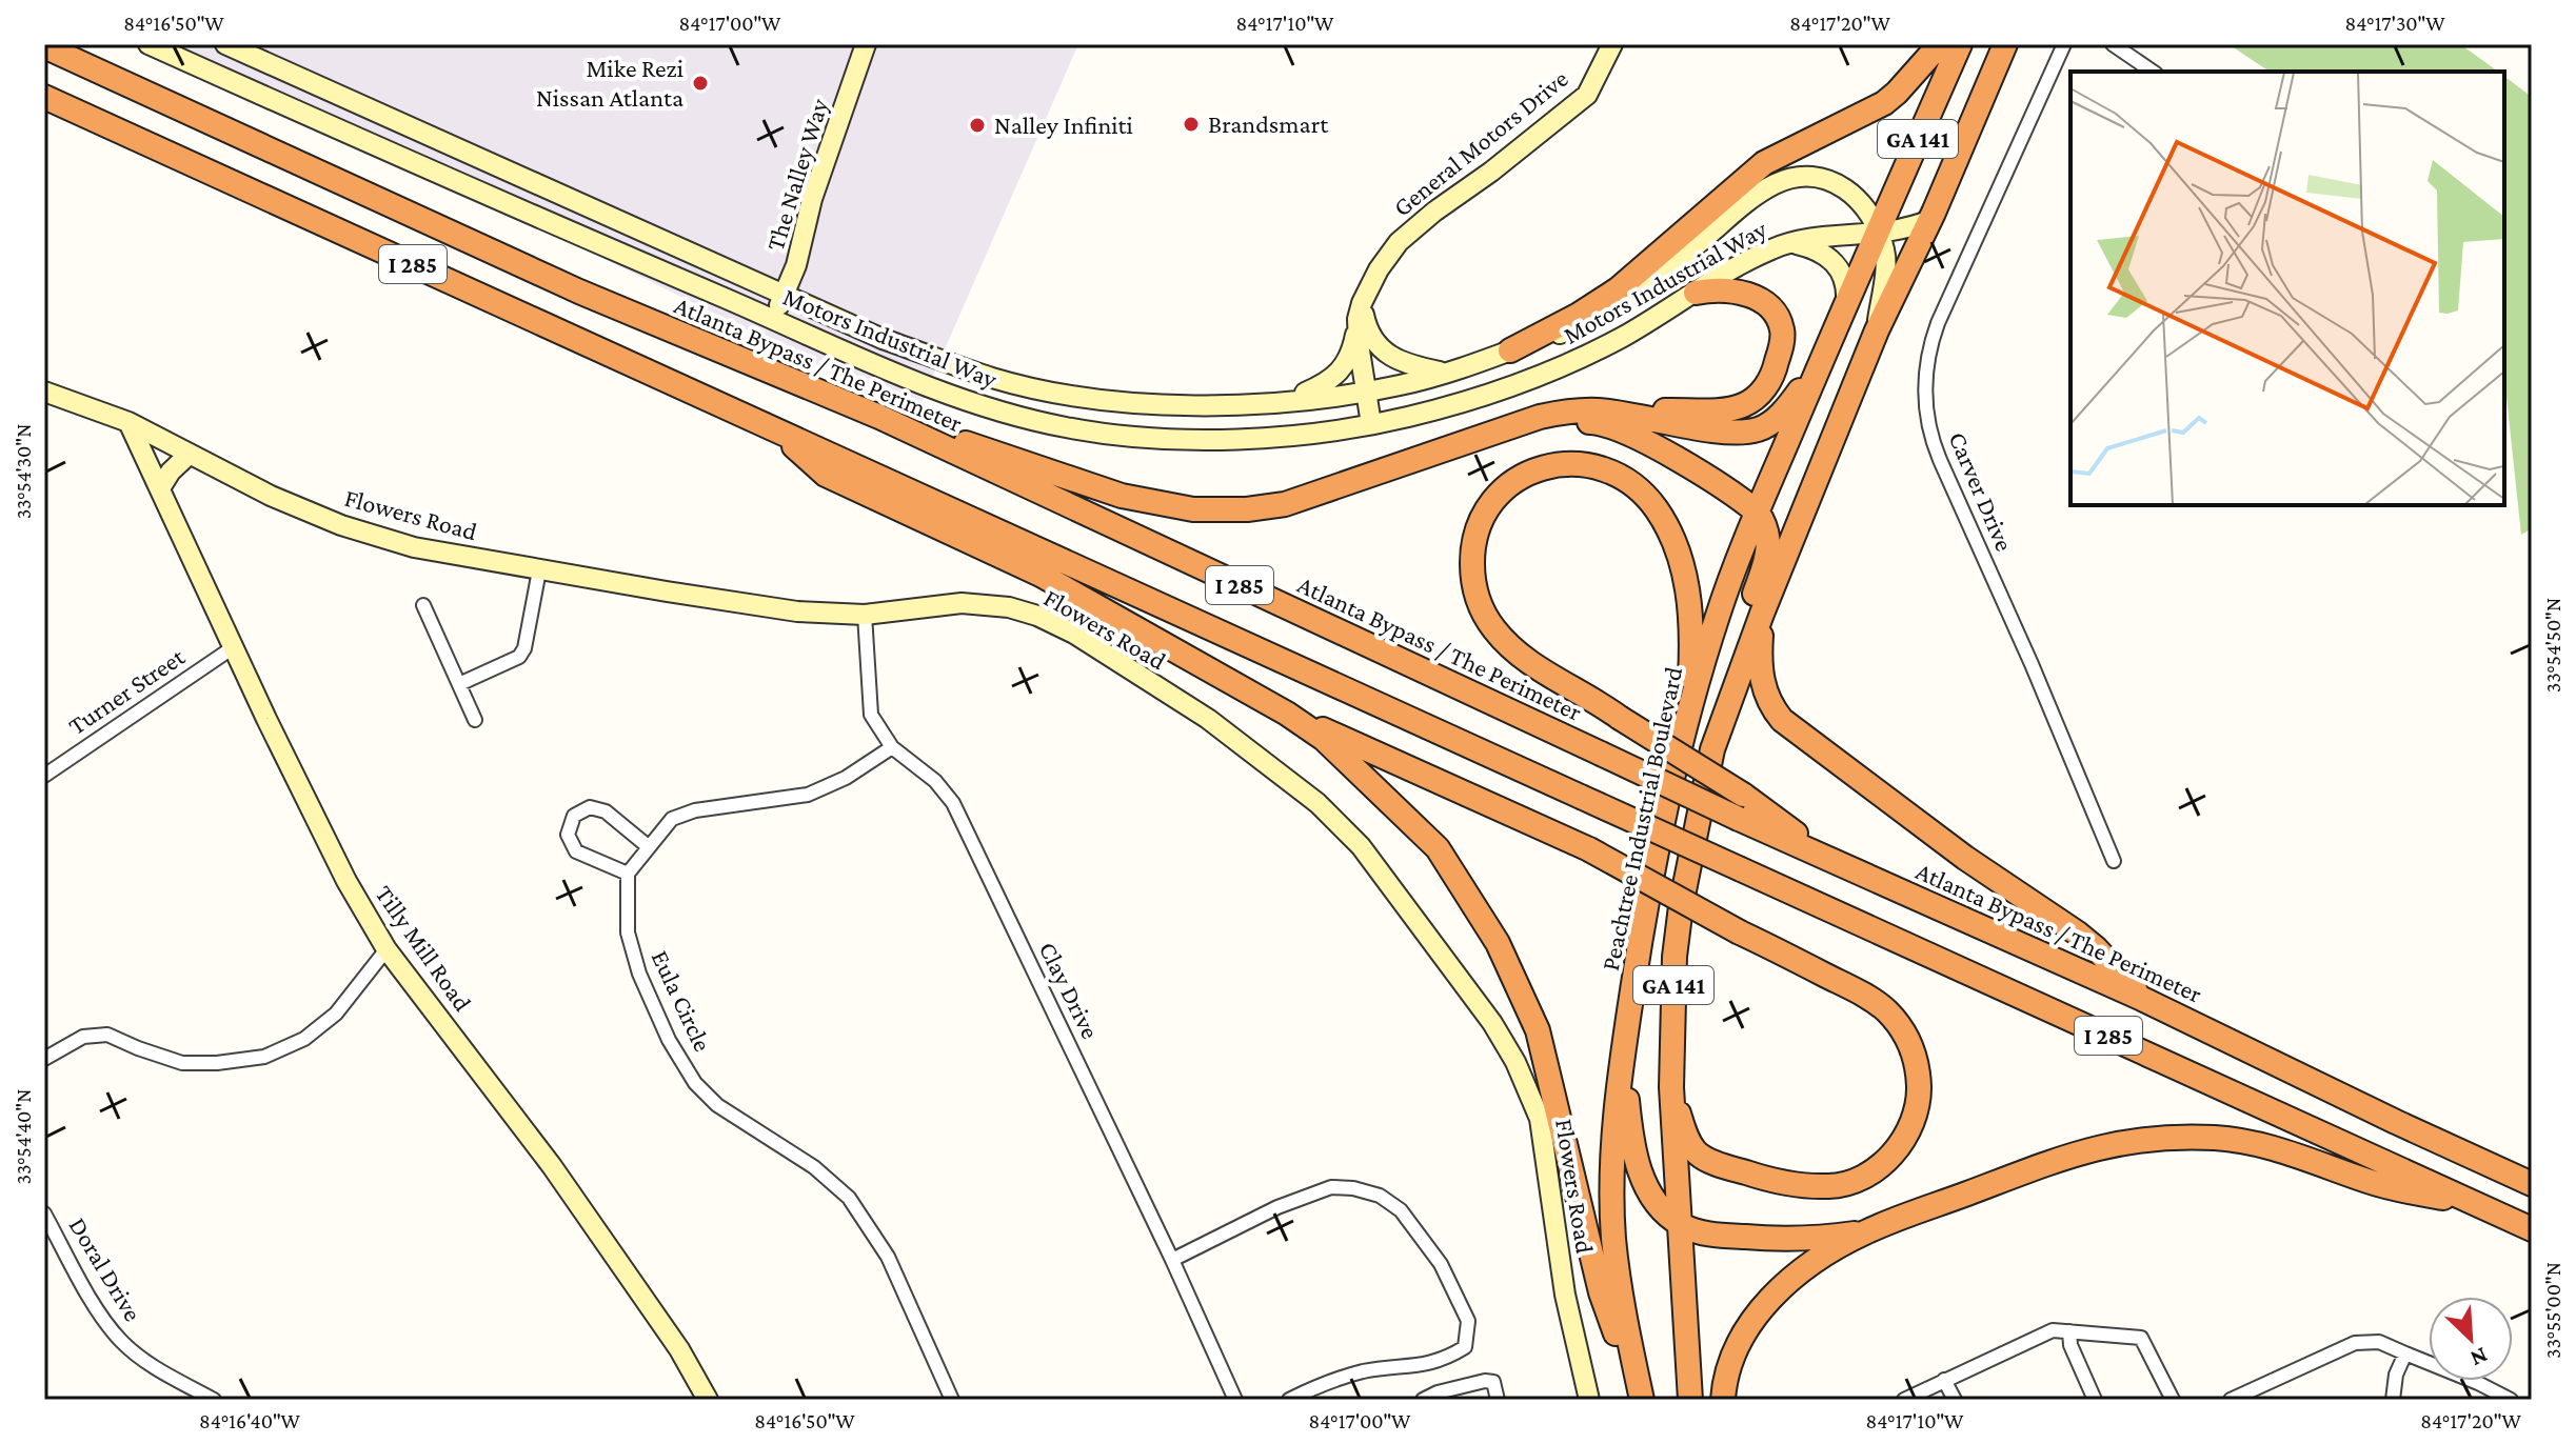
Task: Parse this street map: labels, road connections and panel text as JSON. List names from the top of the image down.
{
  "streets": {
    "highway": [
      "GA 141",
      "I 285",
      "Atlanta Bypass / The Perimeter",
      "Peachtree Industrial Boulevard"
    ],
    "main road": [
      "General Motors Drive",
      "The Nalley Way",
      "Motors Industrial Way",
      "Flowers Road",
      "Tilly Mill Road"
    ],
    "street": [
      "Carver Drive",
      "Turner Street",
      "Clay Drive",
      "Eula Circle",
      "Doral Drive"
    ]
  },
  "crossings": [
    ["GA 141", "Motors Industrial Way"],
    ["General Motors Drive", "Motors Industrial Way"],
    ["The Nalley Way", "Motors Industrial Way"],
    ["Motors Industrial Way", "Peachtree Industrial Boulevard"],
    ["Flowers Road", "Tilly Mill Road"],
    ["Flowers Road", "Clay Drive"],
    ["Turner Street", "Tilly Mill Road"]
  ],
  "places": ["Mike Rezi Nissan Atlanta", "Brandsmart", "Nalley Infiniti"],
  "north": "bottom right",
  "coordinates": [
    "84°16'50\"W",
    "84°17'00\"W",
    "84°17'10\"W",
    "84°17'20\"W",
    "84°17'30\"W",
    "33°54'30\"N",
    "33°54'50\"N",
    "33°54'40\"N",
    "33°55'00\"N",
    "84°16'40\"W"
  ]
}
